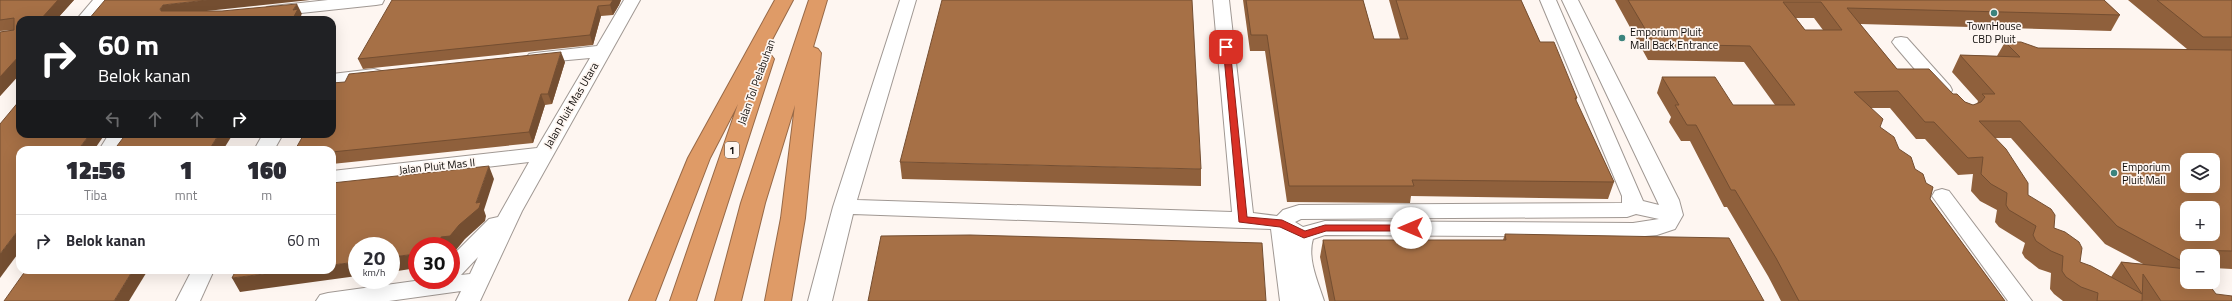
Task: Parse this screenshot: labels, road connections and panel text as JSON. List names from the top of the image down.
{
  "streets": {
    "highway": ["Jalan Tol Pelabuhan", "1"],
    "street": ["Jalan Pluit Mas Utara", "Jalan Pluit Mas II"]
  },
  "crossings": [
    ["Jalan Pluit Mas Utara", "Jalan Pluit Mas II"]
  ],
  "places": ["TownHouse CBD Pluit", "Emporium Pluit Mall Back Entrance", "Emporium Pluit Mall"],
  "page": {
    "turn": ["60 m", "Belok kanan"],
    "eta": [
      "12:56",
      "Tiba",
      "1",
      "mnt",
      "160",
      "m"
    ],
    "map_buttons": ["+", "−"],
    "list": [
      {
        "name": "Belok kanan",
        "value": "60 m"
      }
    ],
    "speed": "20 km/h",
    "limit": "30"
  }
}
